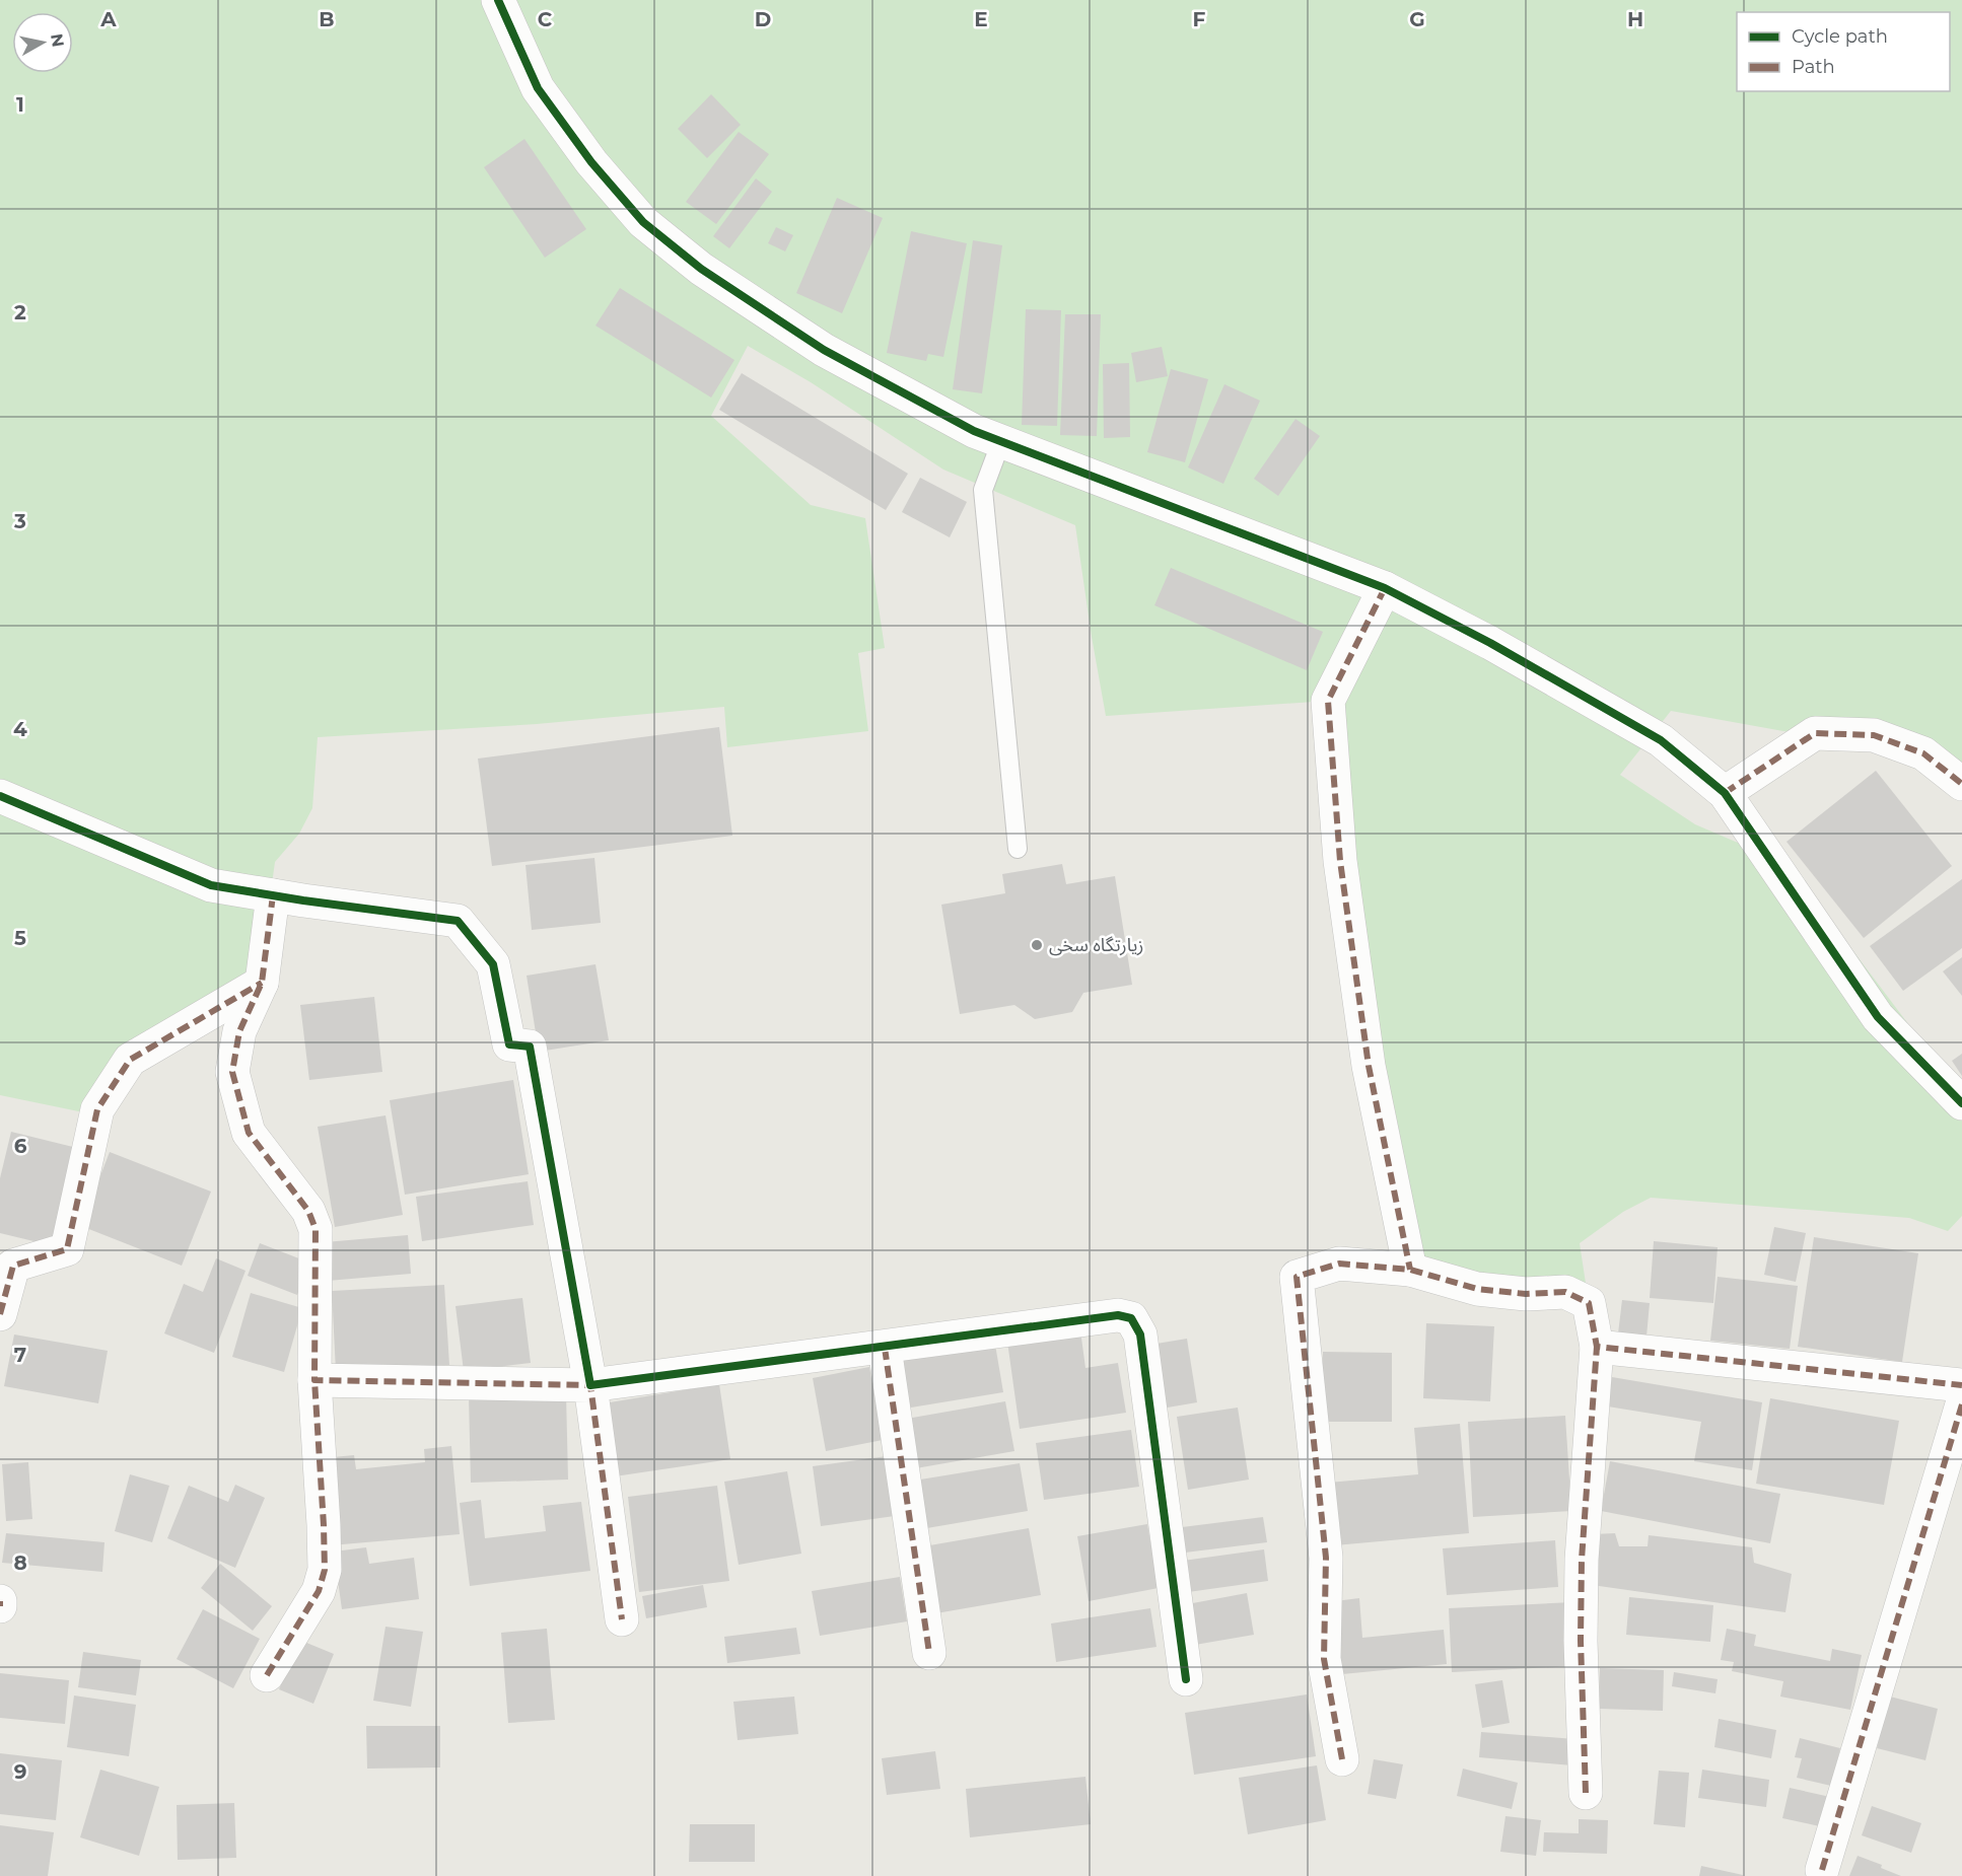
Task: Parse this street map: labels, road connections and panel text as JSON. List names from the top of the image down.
{
  "places": ["زیارتگاه سخی"],
  "legend": ["Cycle path", "Path"],
  "north": "right",
  "grid": {
    "columns": [
      "A",
      "B",
      "C",
      "D",
      "E",
      "F",
      "G",
      "H"
    ],
    "rows": [
      "1",
      "2",
      "3",
      "4",
      "5",
      "6",
      "7",
      "8",
      "9"
    ]
  }
}
